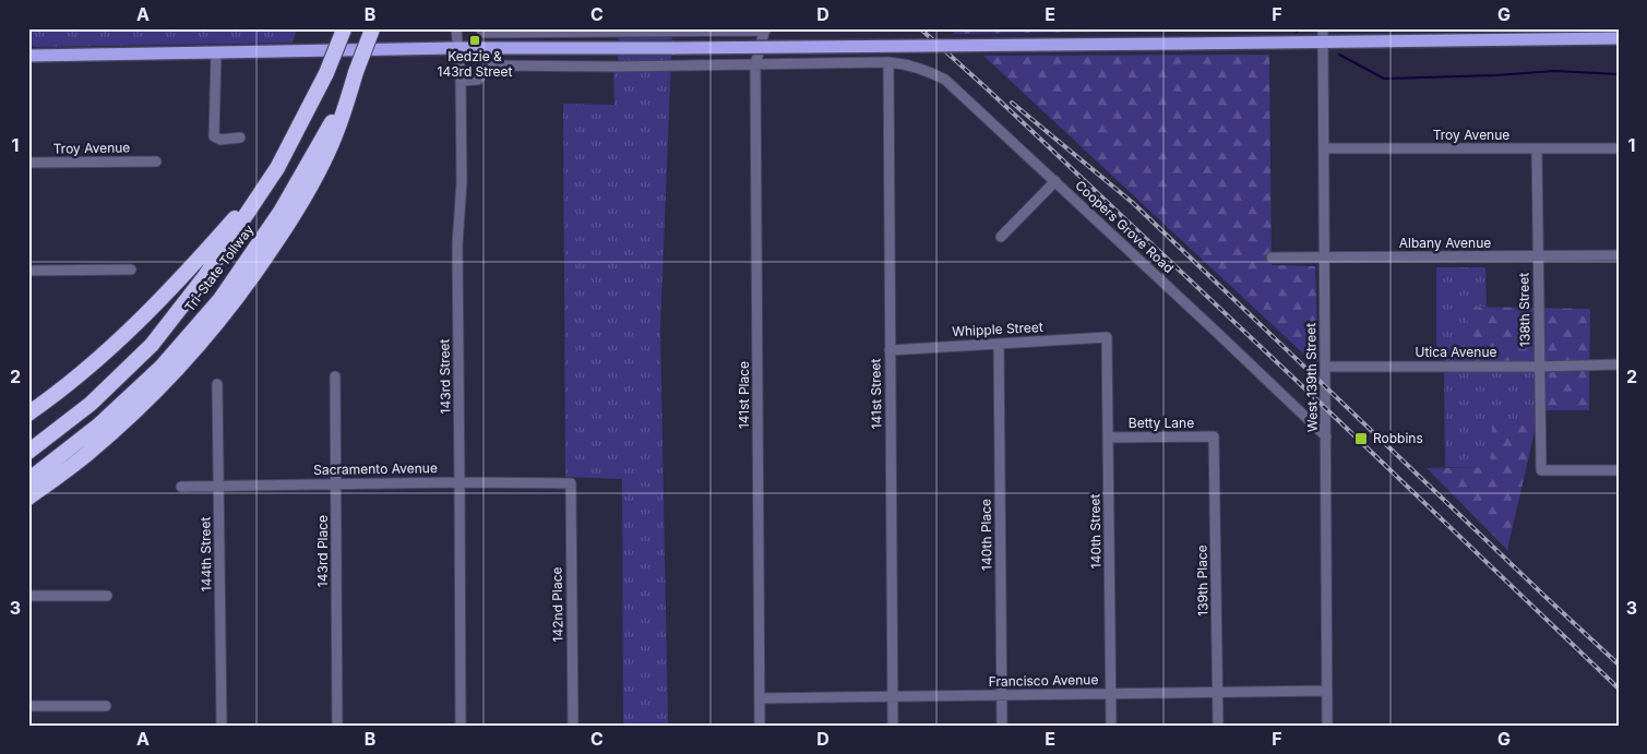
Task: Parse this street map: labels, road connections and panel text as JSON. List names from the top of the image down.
{
  "streets": {
    "highway": ["Tri-State Tollway"],
    "street": [
      "Troy Avenue",
      "Coopers Grove Road",
      "Albany Avenue",
      "138th Street",
      "Whipple Street",
      "Utica Avenue",
      "143rd Street",
      "West 139th Street",
      "141st Street",
      "141st Place",
      "Betty Lane",
      "Sacramento Avenue",
      "140th Street",
      "140th Place",
      "143rd Place",
      "144th Street",
      "139th Place",
      "142nd Place",
      "Francisco Avenue"
    ]
  },
  "crossings": [
    ["Troy Avenue", "138th Street"],
    ["Troy Avenue", "West 139th Street"],
    ["Coopers Grove Road", "143rd Street"],
    ["Coopers Grove Road", "West 139th Street"],
    ["Coopers Grove Road", "141st Street"],
    ["Coopers Grove Road", "141st Place"],
    ["Albany Avenue", "138th Street"],
    ["Albany Avenue", "West 139th Street"],
    ["138th Street", "Utica Avenue"],
    ["Whipple Street", "141st Street"],
    ["Whipple Street", "140th Street"],
    ["Whipple Street", "140th Place"],
    ["Utica Avenue", "West 139th Street"],
    ["143rd Street", "Sacramento Avenue"],
    ["West 139th Street", "Francisco Avenue"],
    ["141st Street", "Francisco Avenue"],
    ["141st Place", "Francisco Avenue"],
    ["Betty Lane", "140th Street"],
    ["Betty Lane", "139th Place"],
    ["Sacramento Avenue", "143rd Place"],
    ["Sacramento Avenue", "144th Street"],
    ["Sacramento Avenue", "142nd Place"],
    ["140th Street", "Francisco Avenue"],
    ["140th Place", "Francisco Avenue"],
    ["139th Place", "Francisco Avenue"]
  ],
  "places": {
    "transit": ["Kedzie & 143rd Street", "Robbins"]
  },
  "grid": {
    "columns": [
      "A",
      "B",
      "C",
      "D",
      "E",
      "F",
      "G"
    ],
    "rows": ["1", "2", "3"]
  }
}
